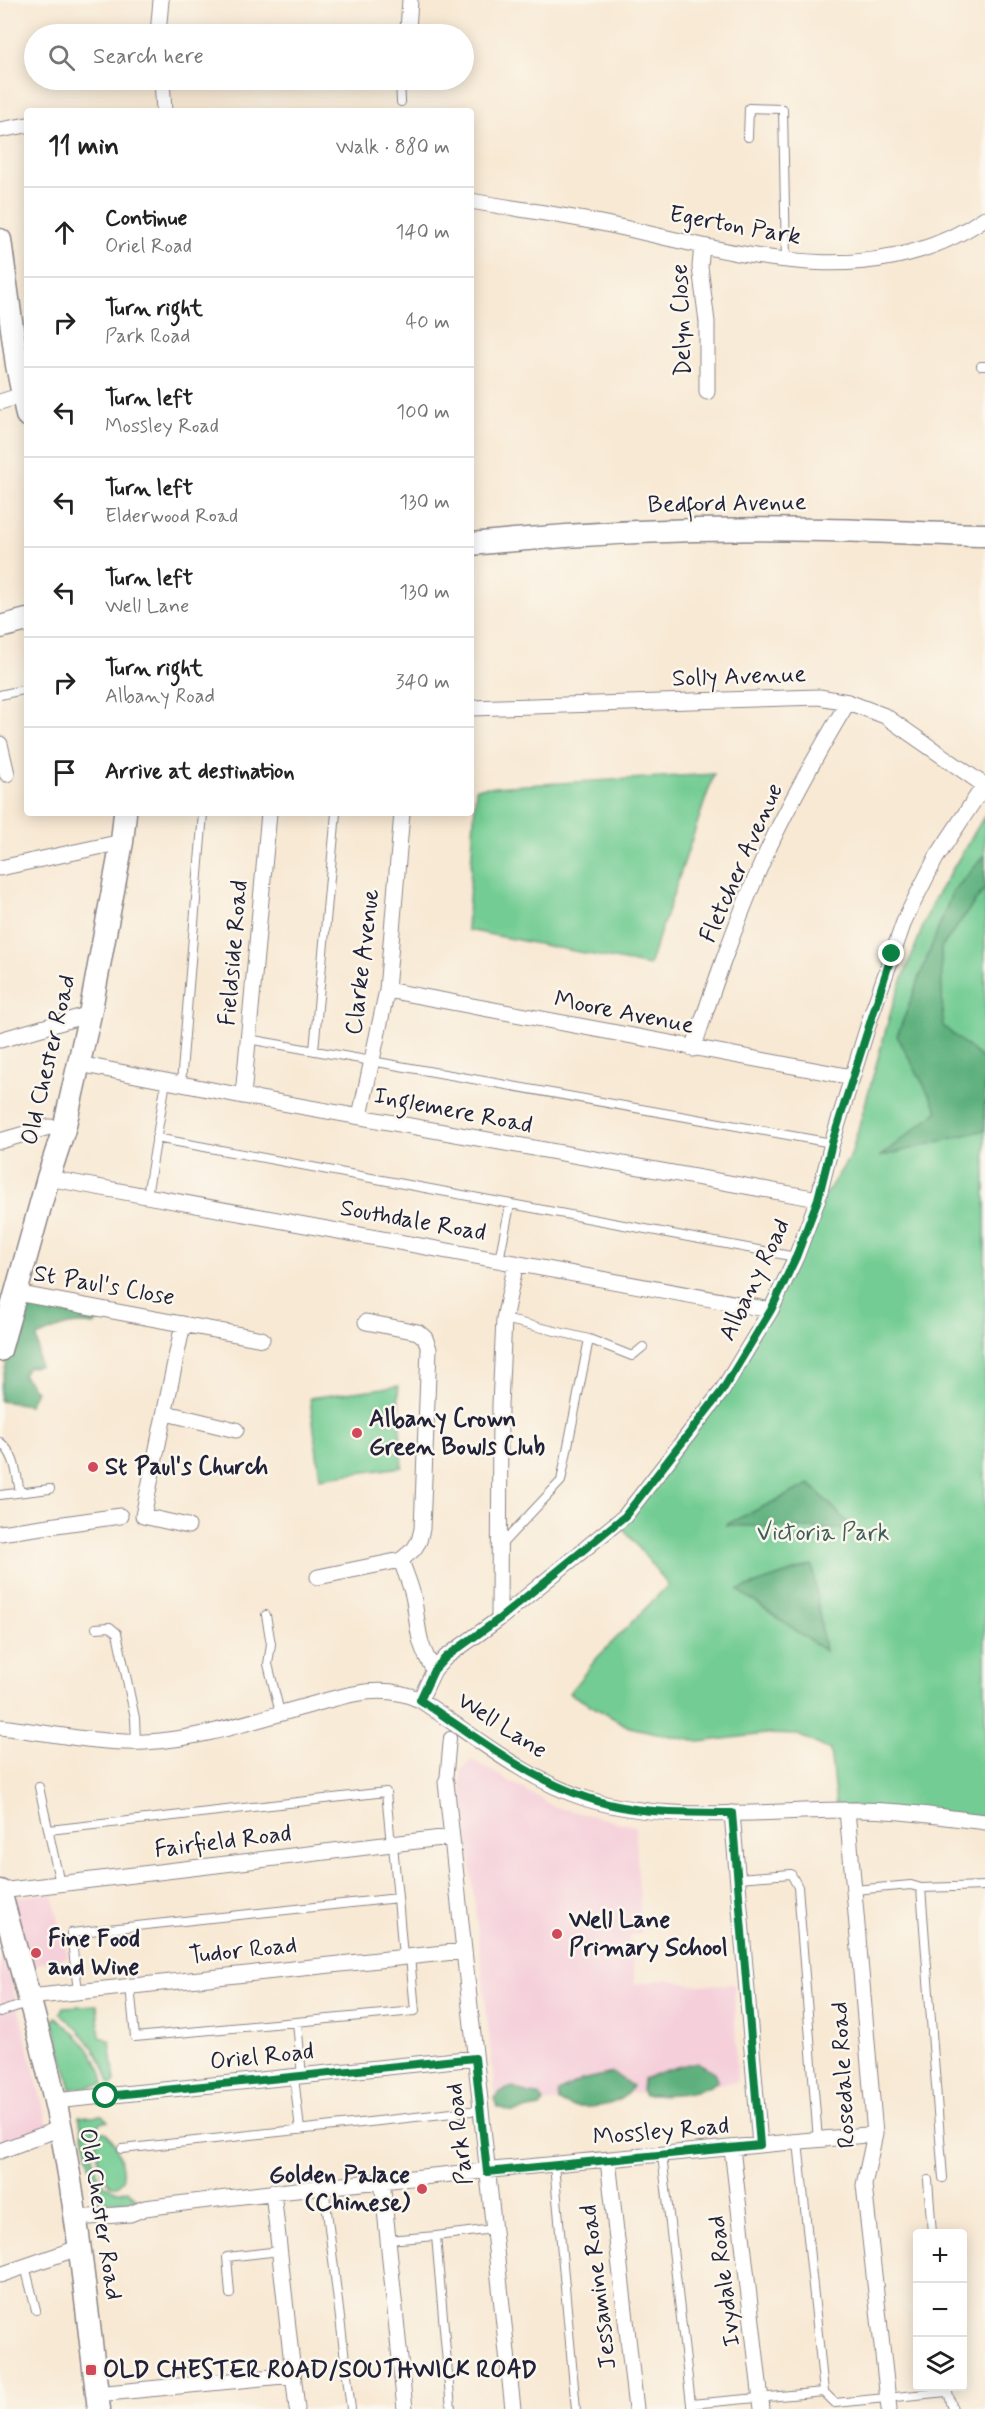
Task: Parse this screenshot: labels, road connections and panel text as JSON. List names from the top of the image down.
{
  "streets": {
    "main road": ["Bedford Avenue", "Old Chester Road"],
    "street": [
      "Egerton Park",
      "Delyn Close",
      "Solly Avenue",
      "Fletcher Avenue",
      "Fieldside Road",
      "Clarke Avenue",
      "Moore Avenue",
      "Inglemere Road",
      "Southdale Road",
      "Albany Road",
      "St Paul's Close",
      "Well Lane",
      "Fairfield Road",
      "Tudor Road",
      "Oriel Road",
      "Rosedale Road",
      "Mossley Road",
      "Park Road",
      "Ivydale Road",
      "Jessamine Road"
    ]
  },
  "crossings": [
    ["Egerton Park", "Delyn Close"],
    ["Solly Avenue", "Fletcher Avenue"],
    ["Solly Avenue", "Albany Road"],
    ["Fletcher Avenue", "Moore Avenue"],
    ["Fieldside Road", "Inglemere Road"],
    ["Clarke Avenue", "Moore Avenue"],
    ["Clarke Avenue", "Inglemere Road"],
    ["Moore Avenue", "Albany Road"],
    ["Old Chester Road", "Inglemere Road"],
    ["Old Chester Road", "Southdale Road"],
    ["Old Chester Road", "St Paul's Close"],
    ["Old Chester Road", "Fairfield Road"],
    ["Old Chester Road", "Tudor Road"],
    ["Old Chester Road", "Oriel Road"],
    ["Old Chester Road", "Mossley Road"],
    ["Inglemere Road", "Albany Road"],
    ["Southdale Road", "Albany Road"],
    ["Albany Road", "Well Lane"],
    ["Well Lane", "Rosedale Road"],
    ["Fairfield Road", "Park Road"],
    ["Tudor Road", "Park Road"],
    ["Oriel Road", "Park Road"],
    ["Rosedale Road", "Mossley Road"],
    ["Mossley Road", "Park Road"],
    ["Mossley Road", "Ivydale Road"],
    ["Mossley Road", "Jessamine Road"]
  ],
  "parks": ["Victoria Park"],
  "places": {
    "other": [
      "Albany Crown Green Bowls Club",
      "St Paul's Church",
      "Well Lane Primary School",
      "Fine Food and Wine",
      "Golden Palace (Chinese)"
    ],
    "transit": ["OLD CHESTER ROAD/SOUTHWICK ROAD"]
  },
  "page": {
    "search": "Search here",
    "heading": ["11 min", "Walk · 880 m"],
    "list": [
      ["Continue", "Oriel Road", "140 m"],
      ["Turn right", "Park Road", "40 m"],
      ["Turn left", "Mossley Road", "100 m"],
      ["Turn left", "Elderwood Road", "130 m"],
      ["Turn left", "Well Lane", "130 m"],
      ["Turn right", "Albany Road", "340 m"],
      "Arrive at destination"
    ],
    "map_buttons": ["+", "−"]
  }
}
